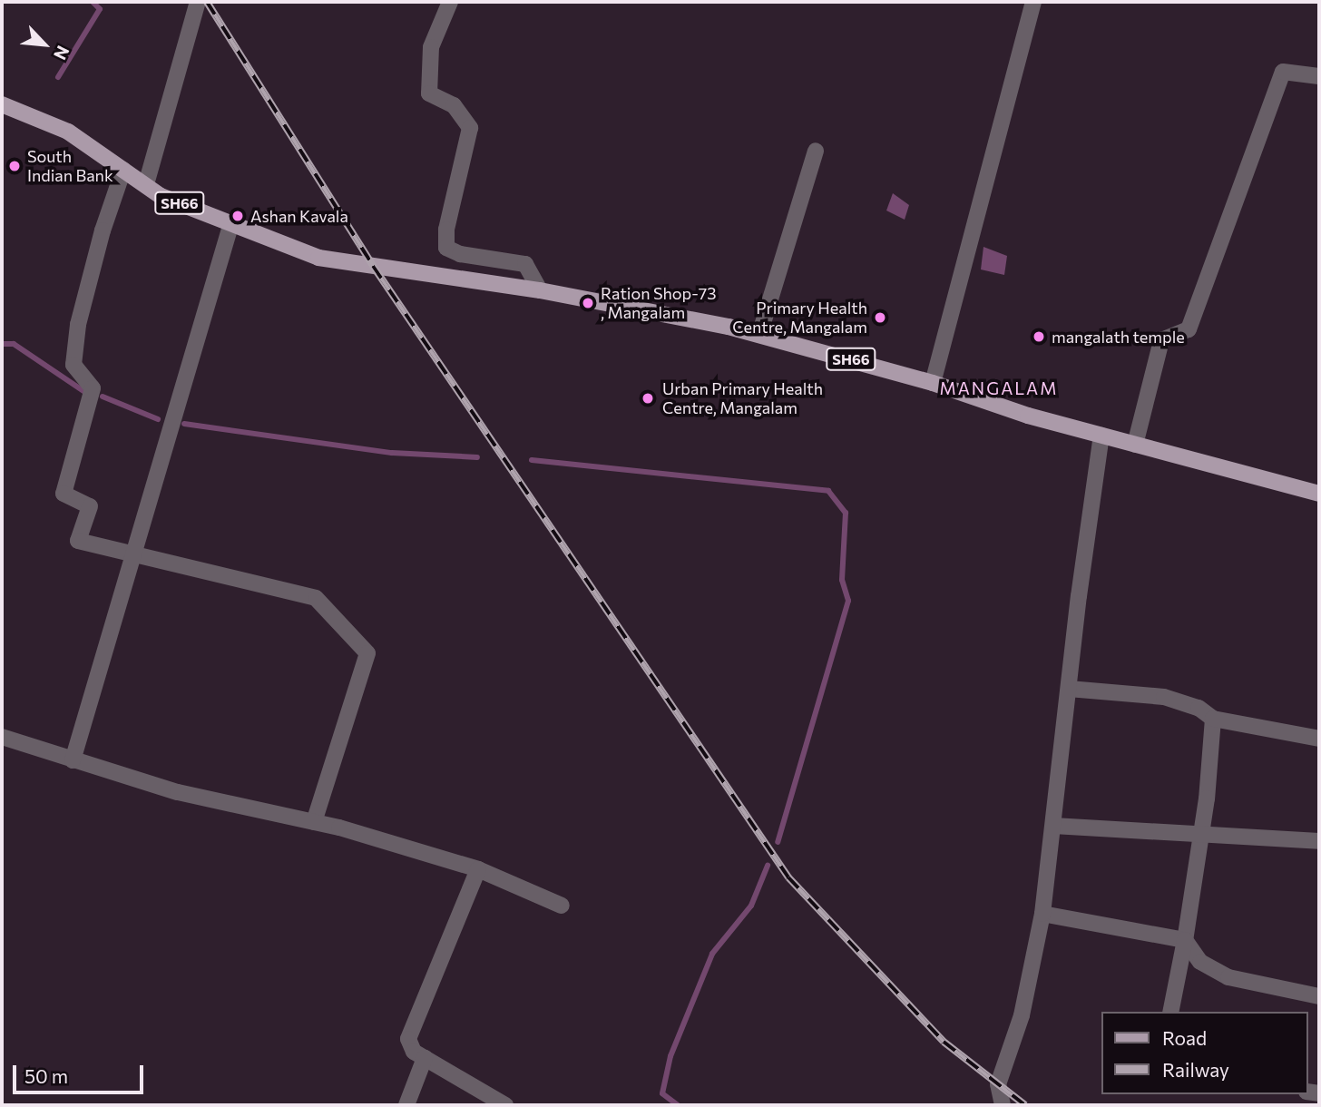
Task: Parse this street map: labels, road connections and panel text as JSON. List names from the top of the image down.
{
  "streets": {
    "main road": ["SH66"]
  },
  "districts": ["MANGALAM"],
  "places": [
    "South Indian Bank",
    "Ashan Kavala",
    "Ration Shop-73 , Mangalam",
    "Primary Health Centre, Mangalam",
    "mangalath temple",
    "Urban Primary Health Centre, Mangalam"
  ],
  "legend": ["Road", "Railway"],
  "scale_bar": "50 m",
  "north": "bottom right"
}
